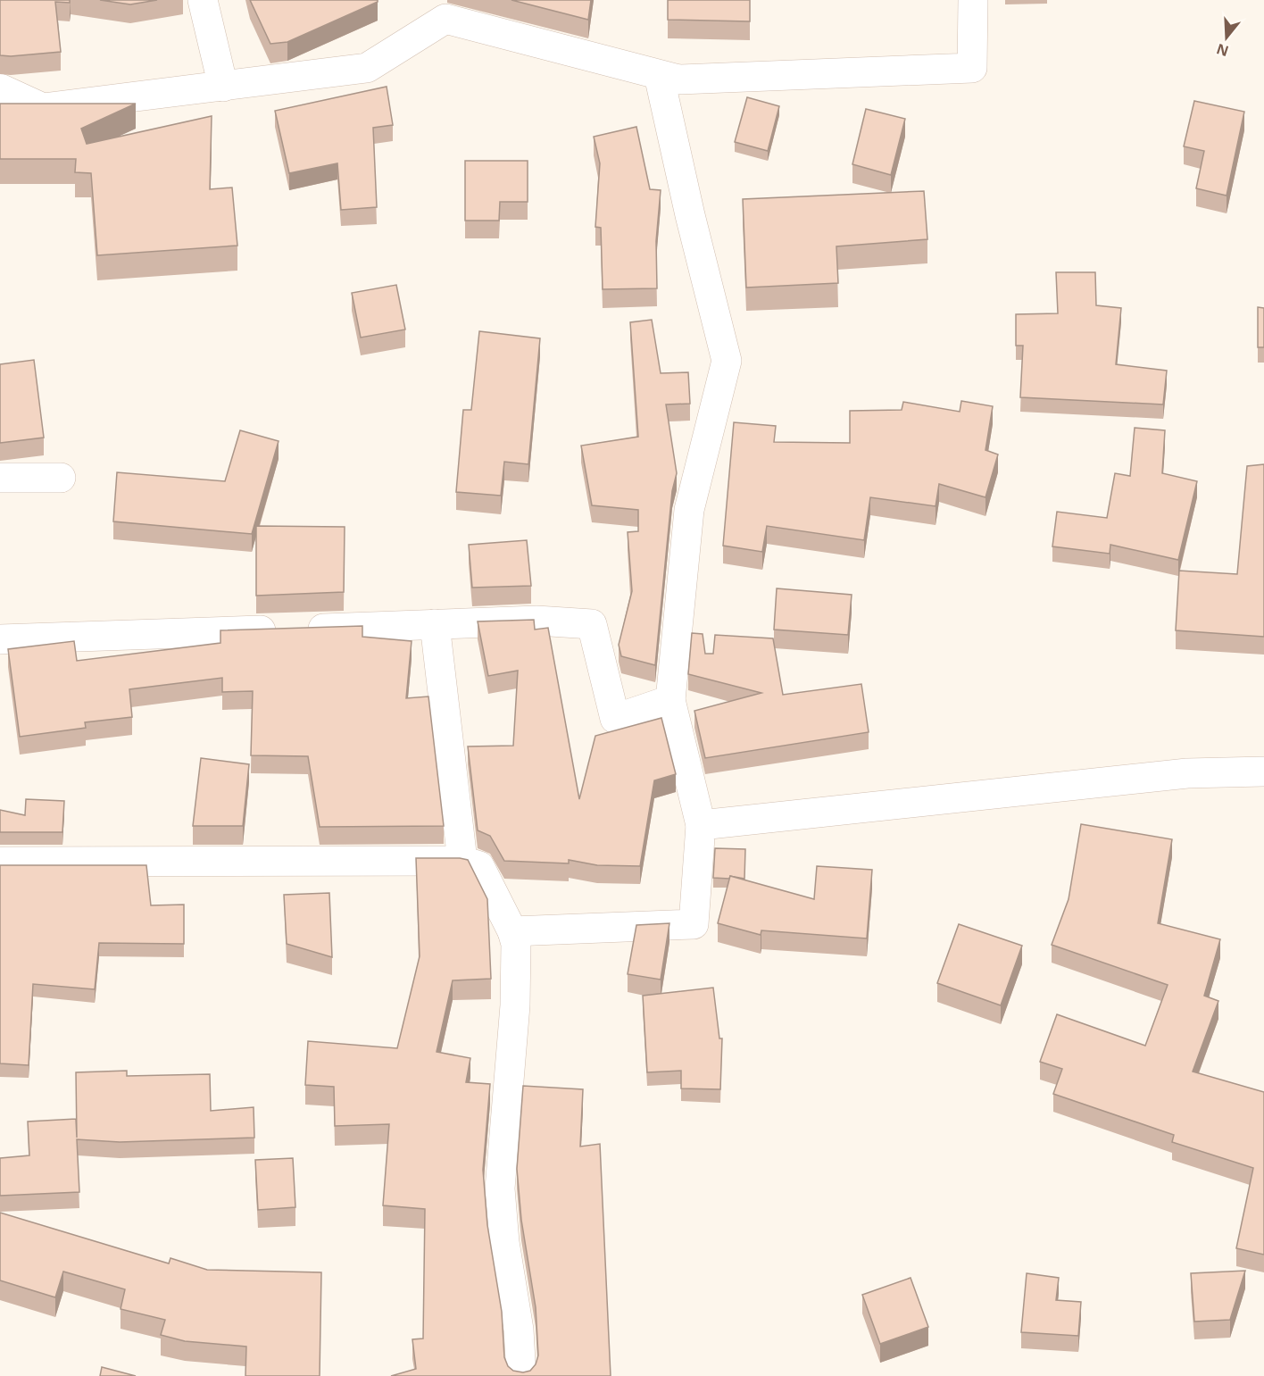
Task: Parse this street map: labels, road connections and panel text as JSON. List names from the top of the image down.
{
  "north": "bottom"
}
